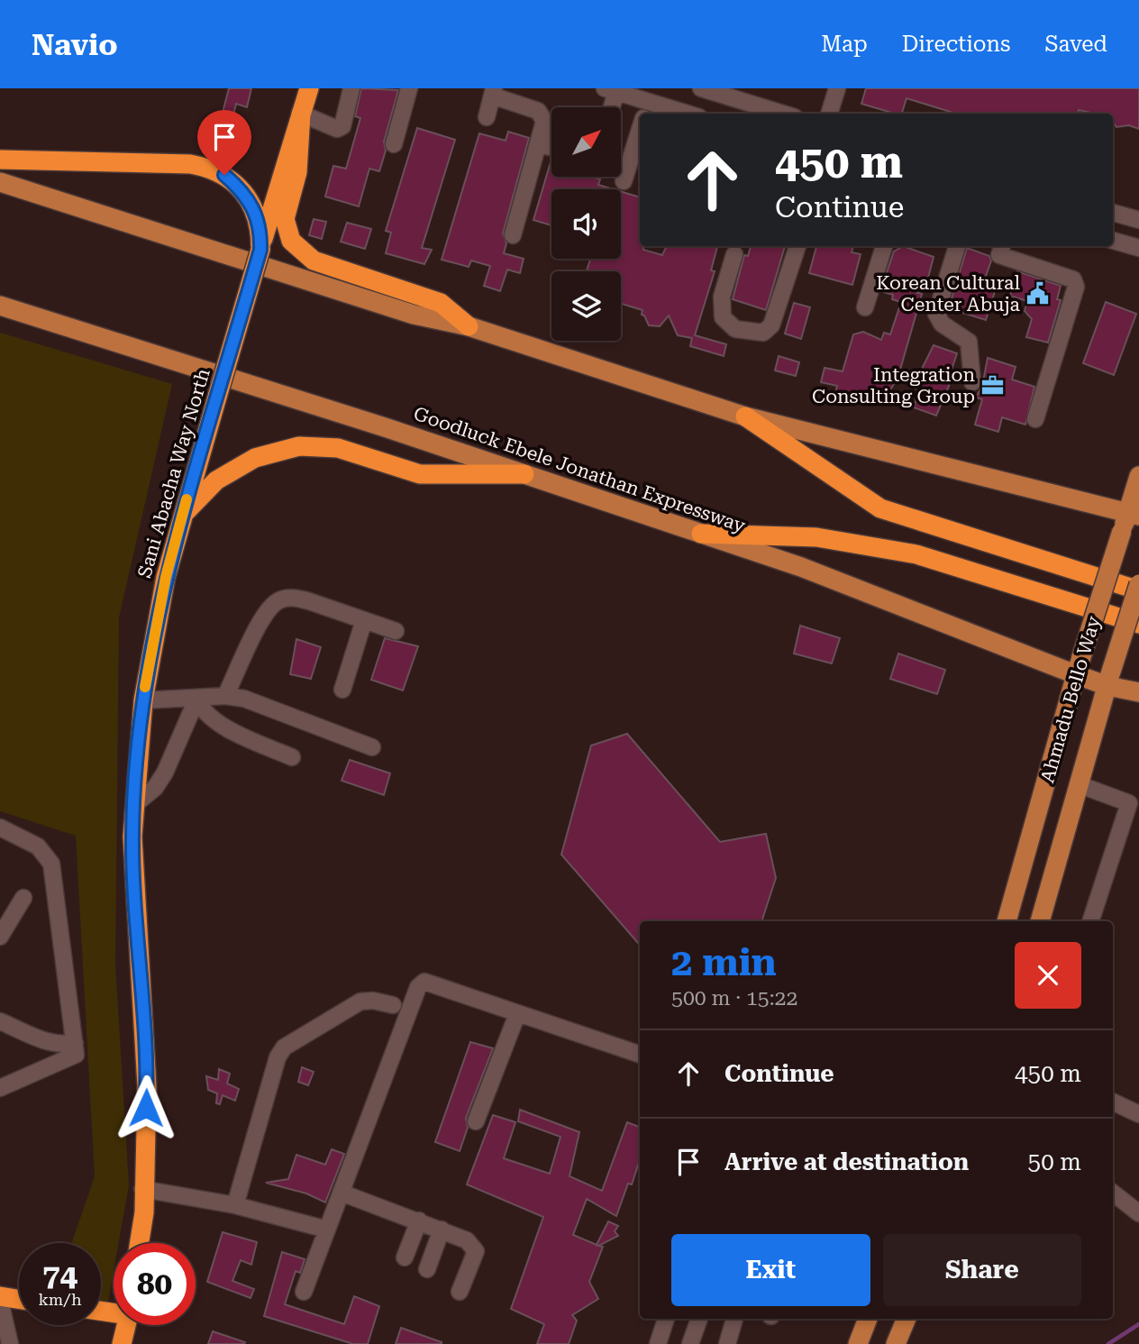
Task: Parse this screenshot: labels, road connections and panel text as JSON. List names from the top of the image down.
{
  "streets": {
    "highway": ["Sani Abacha Way North"],
    "main road": ["Goodluck Ebele Jonathan Expressway", "Ahmadu Bello Way"]
  },
  "crossings": [
    ["Goodluck Ebele Jonathan Expressway", "Ahmadu Bello Way"]
  ],
  "places": {
    "public building": ["Korean Cultural Center Abuja"],
    "office": ["Integration Consulting Group"]
  },
  "north": "top right",
  "page": {
    "header": "Navio",
    "nav": ["Map", "Directions", "Saved"],
    "turn": ["450 m", "Continue"],
    "heading": ["2 min", "500 m · 15:22"],
    "list": [
      {
        "name": "Continue",
        "value": "450 m"
      },
      {
        "name": "Arrive at destination",
        "value": "50 m"
      }
    ],
    "buttons": ["Exit", "Share"],
    "speed": "74 km/h",
    "limit": "80"
  }
}
